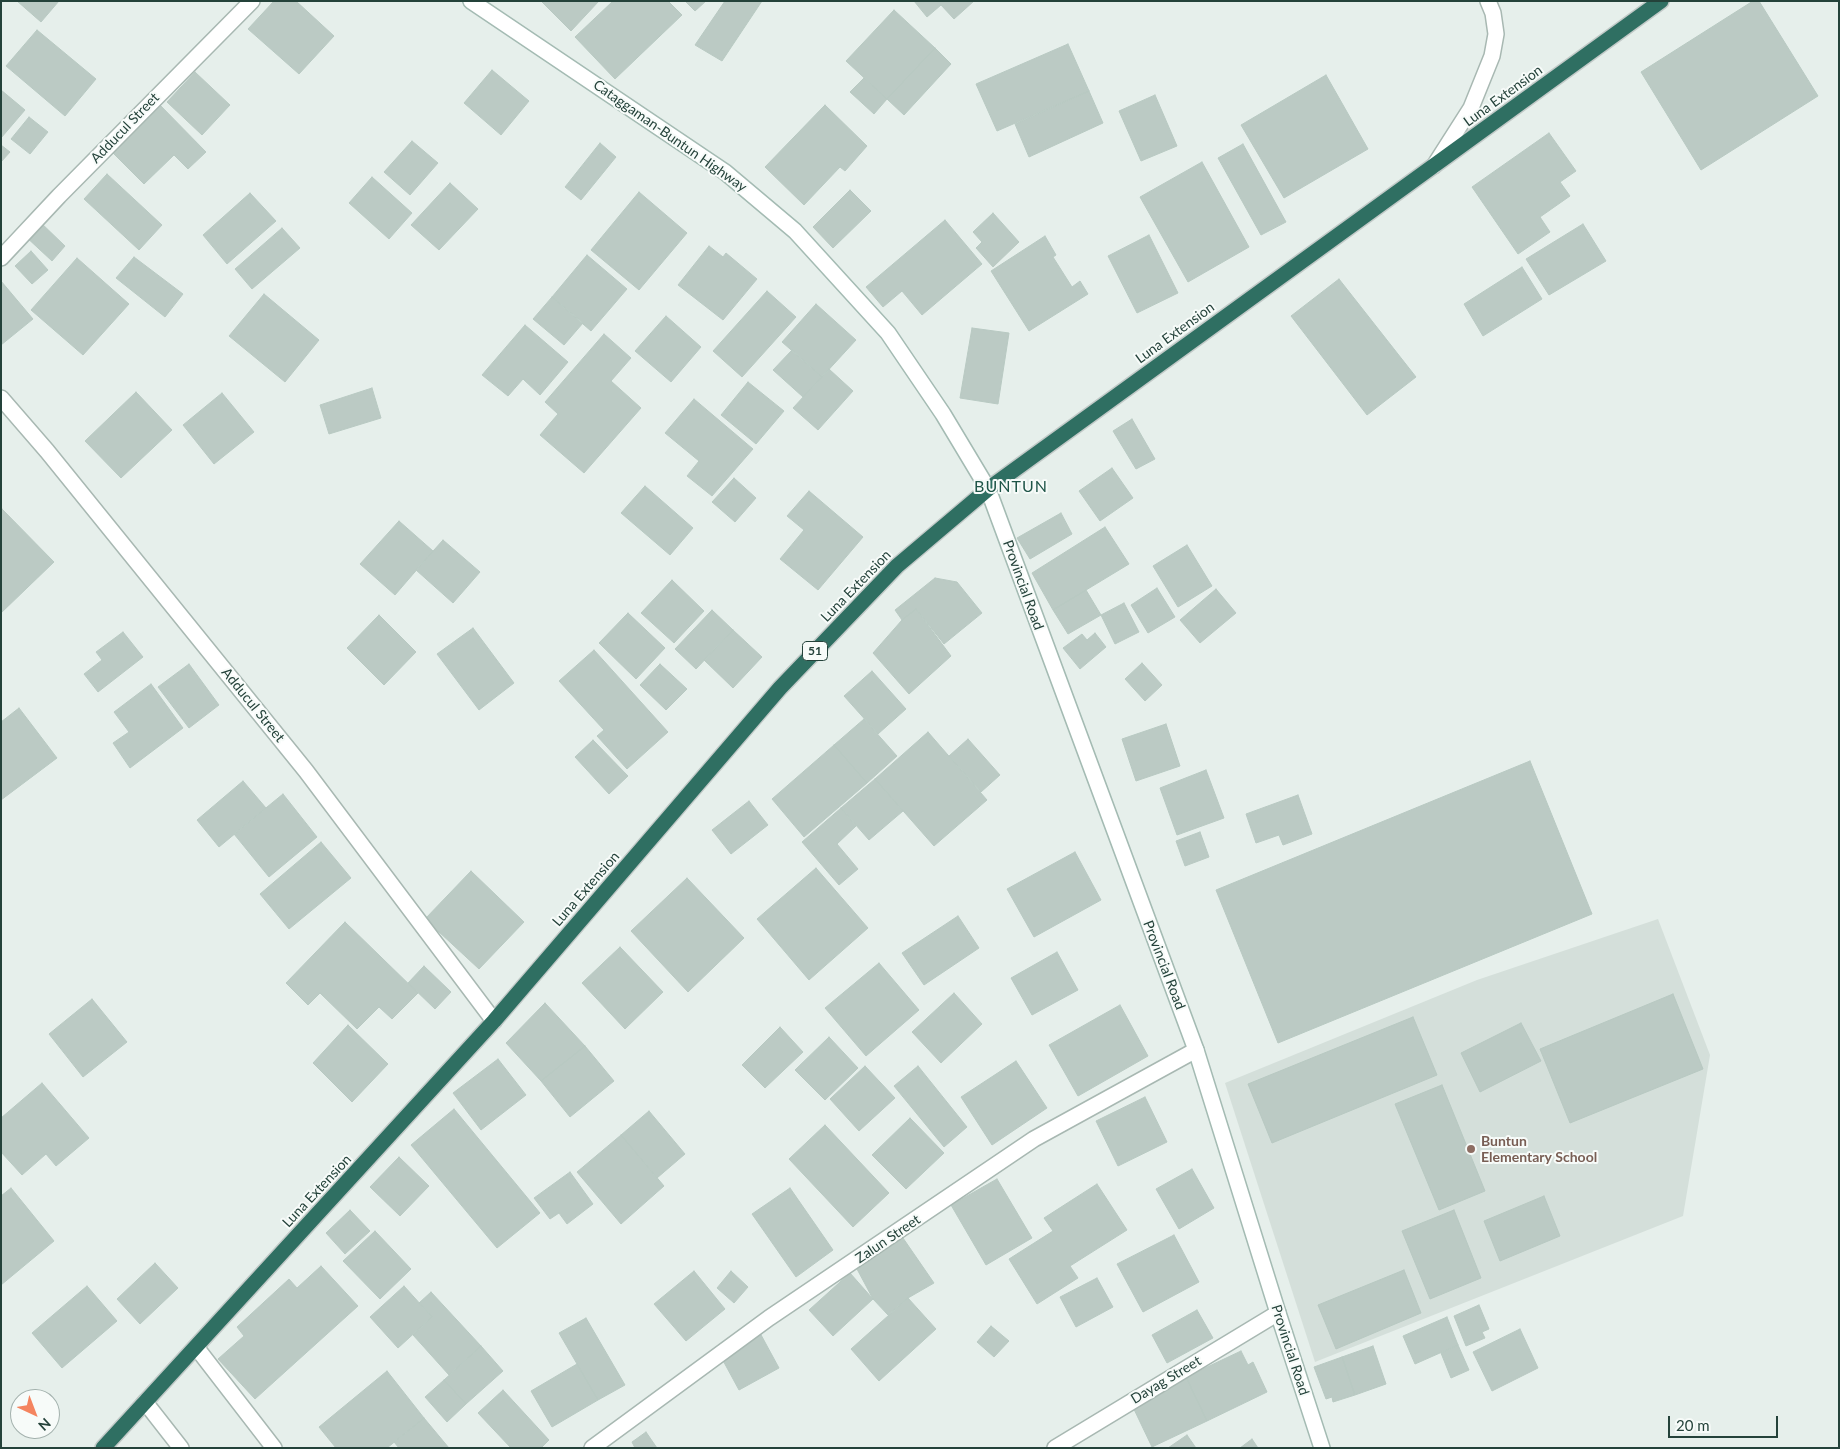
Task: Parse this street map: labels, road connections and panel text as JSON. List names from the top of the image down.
{
  "streets": {
    "highway": ["Luna Extension", "51"],
    "street": [
      "Adducul Street",
      "Cataggaman-Buntun Highway",
      "Provincial Road",
      "Zalun Street",
      "Dayag Street"
    ]
  },
  "crossings": [
    ["Luna Extension", "Adducul Street"],
    ["Luna Extension", "Cataggaman-Buntun Highway"],
    ["Luna Extension", "Provincial Road"],
    ["Cataggaman-Buntun Highway", "Provincial Road"],
    ["Provincial Road", "Zalun Street"],
    ["Provincial Road", "Dayag Street"]
  ],
  "districts": ["BUNTUN"],
  "places": ["Buntun Elementary School"],
  "scale_bar": "20 m",
  "north": "bottom right"
}
